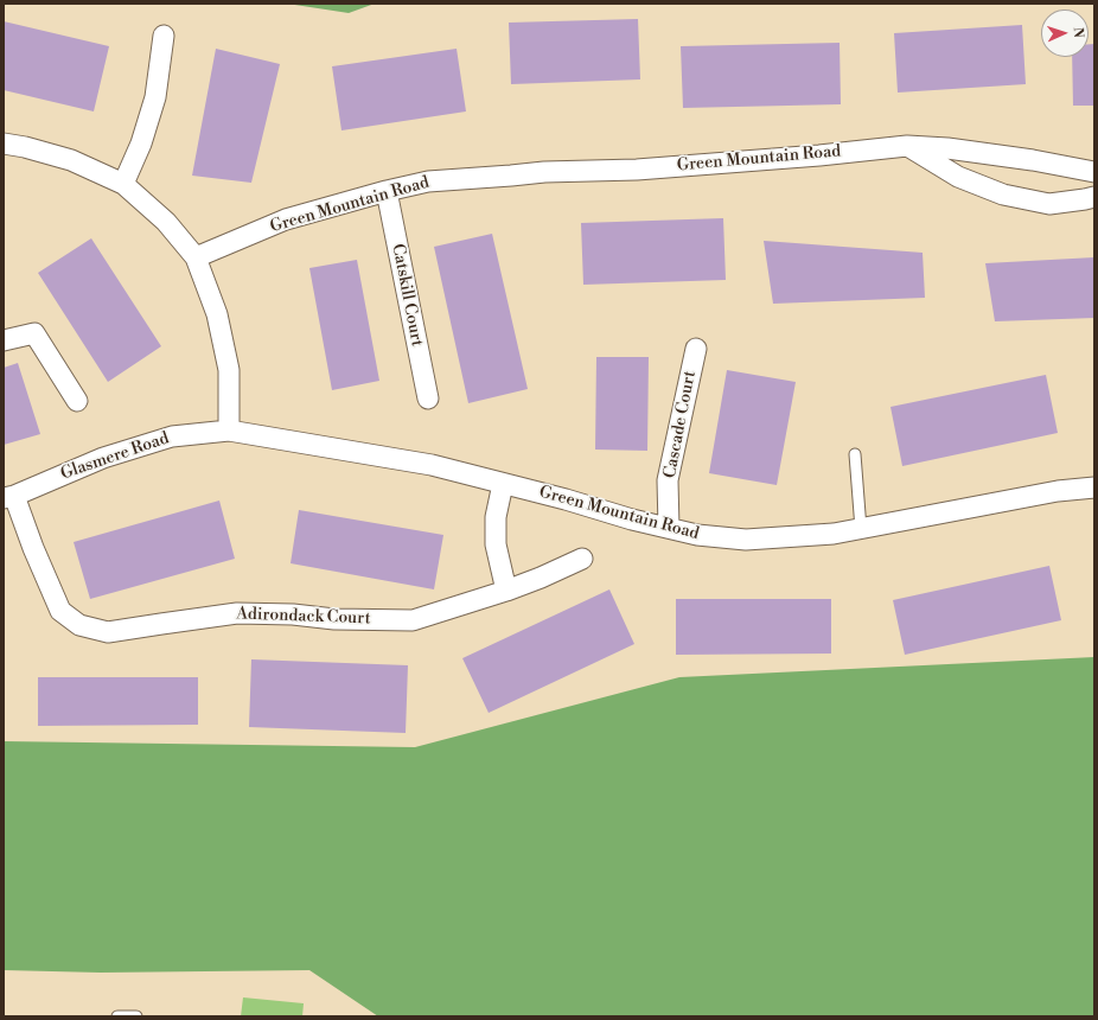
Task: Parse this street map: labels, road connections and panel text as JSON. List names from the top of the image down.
{
  "streets": {
    "street": [
      "Green Mountain Road",
      "Catskill Court",
      "Cascade Court",
      "Glasmere Road",
      "Adirondack Court"
    ]
  },
  "crossings": [
    ["Green Mountain Road", "Catskill Court"],
    ["Green Mountain Road", "Cascade Court"],
    ["Green Mountain Road", "Glasmere Road"],
    ["Glasmere Road", "Adirondack Court"]
  ],
  "north": "right"
}
